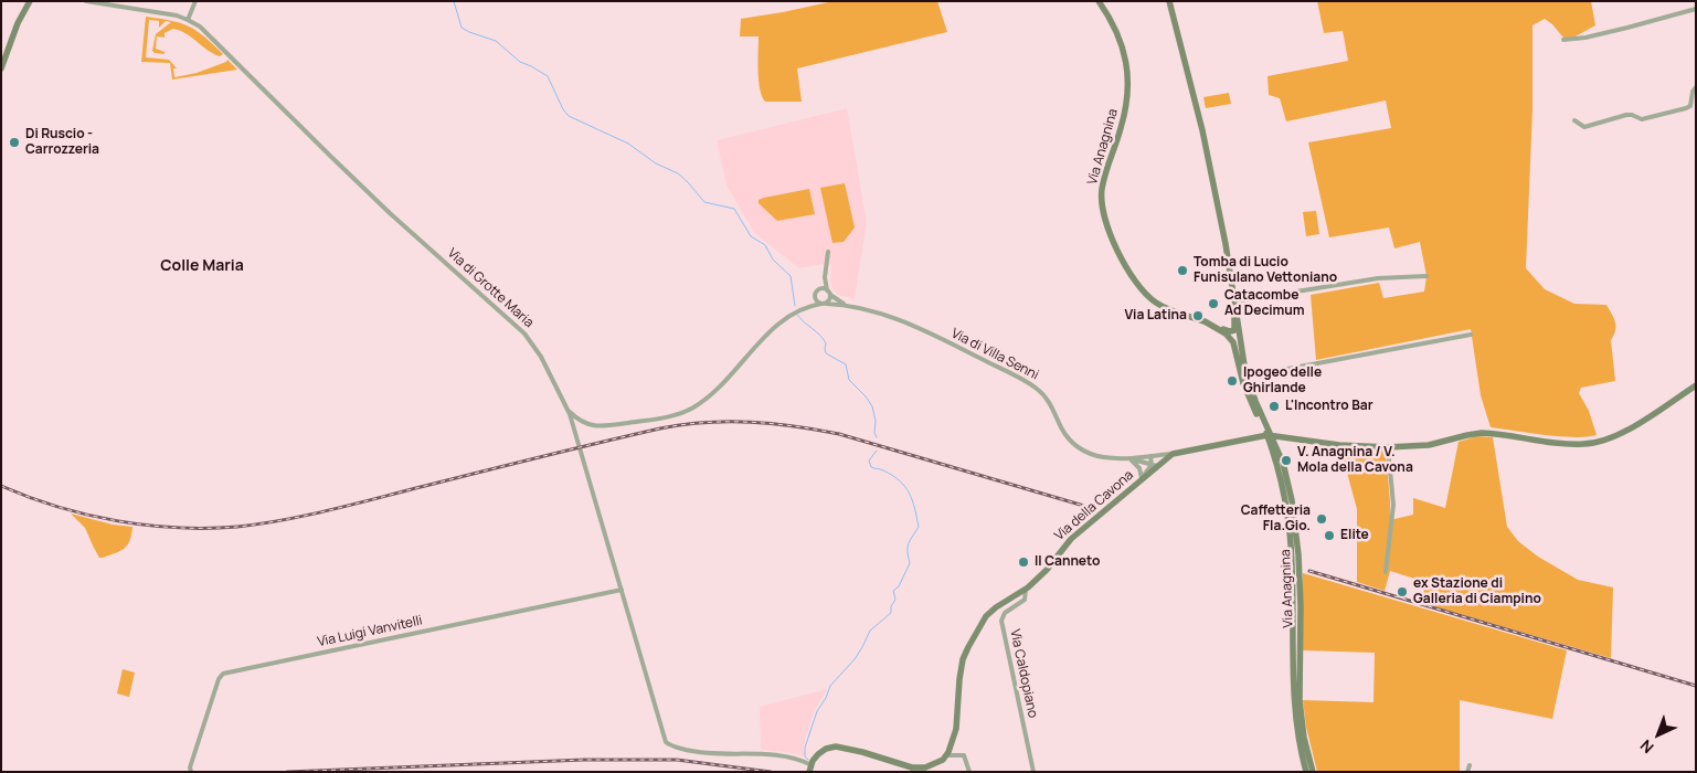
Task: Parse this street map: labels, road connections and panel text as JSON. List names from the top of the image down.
{
  "streets": {
    "main road": ["Via Anagnina", "Via della Cavona"],
    "street": [
      "Via di Grotte Maria",
      "Via di Villa Senni",
      "Via Luigi Vanvitelli",
      "Via Caldopiano"
    ]
  },
  "crossings": [
    ["Via Anagnina", "Via della Cavona"],
    ["Via di Grotte Maria", "Via di Villa Senni"],
    ["Via di Grotte Maria", "Via Luigi Vanvitelli"],
    ["Via di Villa Senni", "Via della Cavona"],
    ["Via della Cavona", "Via Caldopiano"]
  ],
  "districts": ["Colle Maria"],
  "places": [
    "Di Ruscio - Carrozzeria",
    "Tomba di Lucio Funisulano Vettoniano",
    "Catacombe Ad Decimum",
    "Via Latina",
    "Ipogeo delle Ghirlande",
    "L'Incontro Bar",
    "V. Anagnina / V. Mola della Cavona",
    "Caffetteria Fla.Gio.",
    "Elite",
    "Il Canneto",
    "ex Stazione di Galleria di Ciampino"
  ],
  "north": "bottom left"
}
